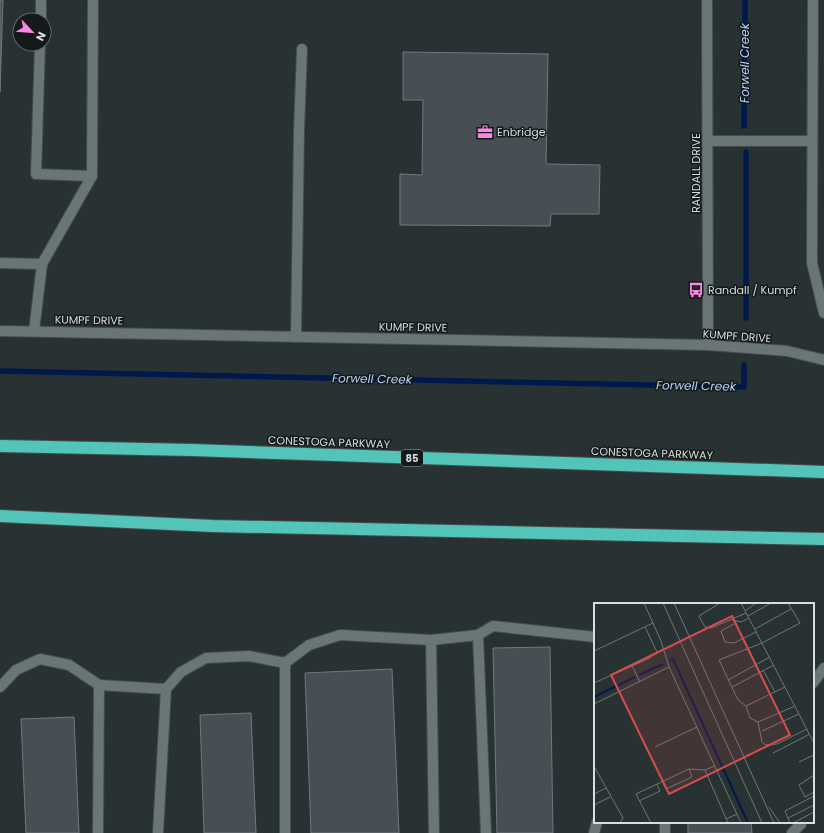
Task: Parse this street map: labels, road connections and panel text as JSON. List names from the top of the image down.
{
  "streets": {
    "highway": ["CONESTOGA PARKWAY", "85"],
    "street": ["RANDALL DRIVE", "KUMPF DRIVE"]
  },
  "crossings": [
    ["RANDALL DRIVE", "KUMPF DRIVE"]
  ],
  "water": ["Forwell Creek"],
  "places": {
    "office": ["Enbridge"],
    "bus stop": ["Randall / Kumpf"]
  },
  "north": "bottom right"
}
